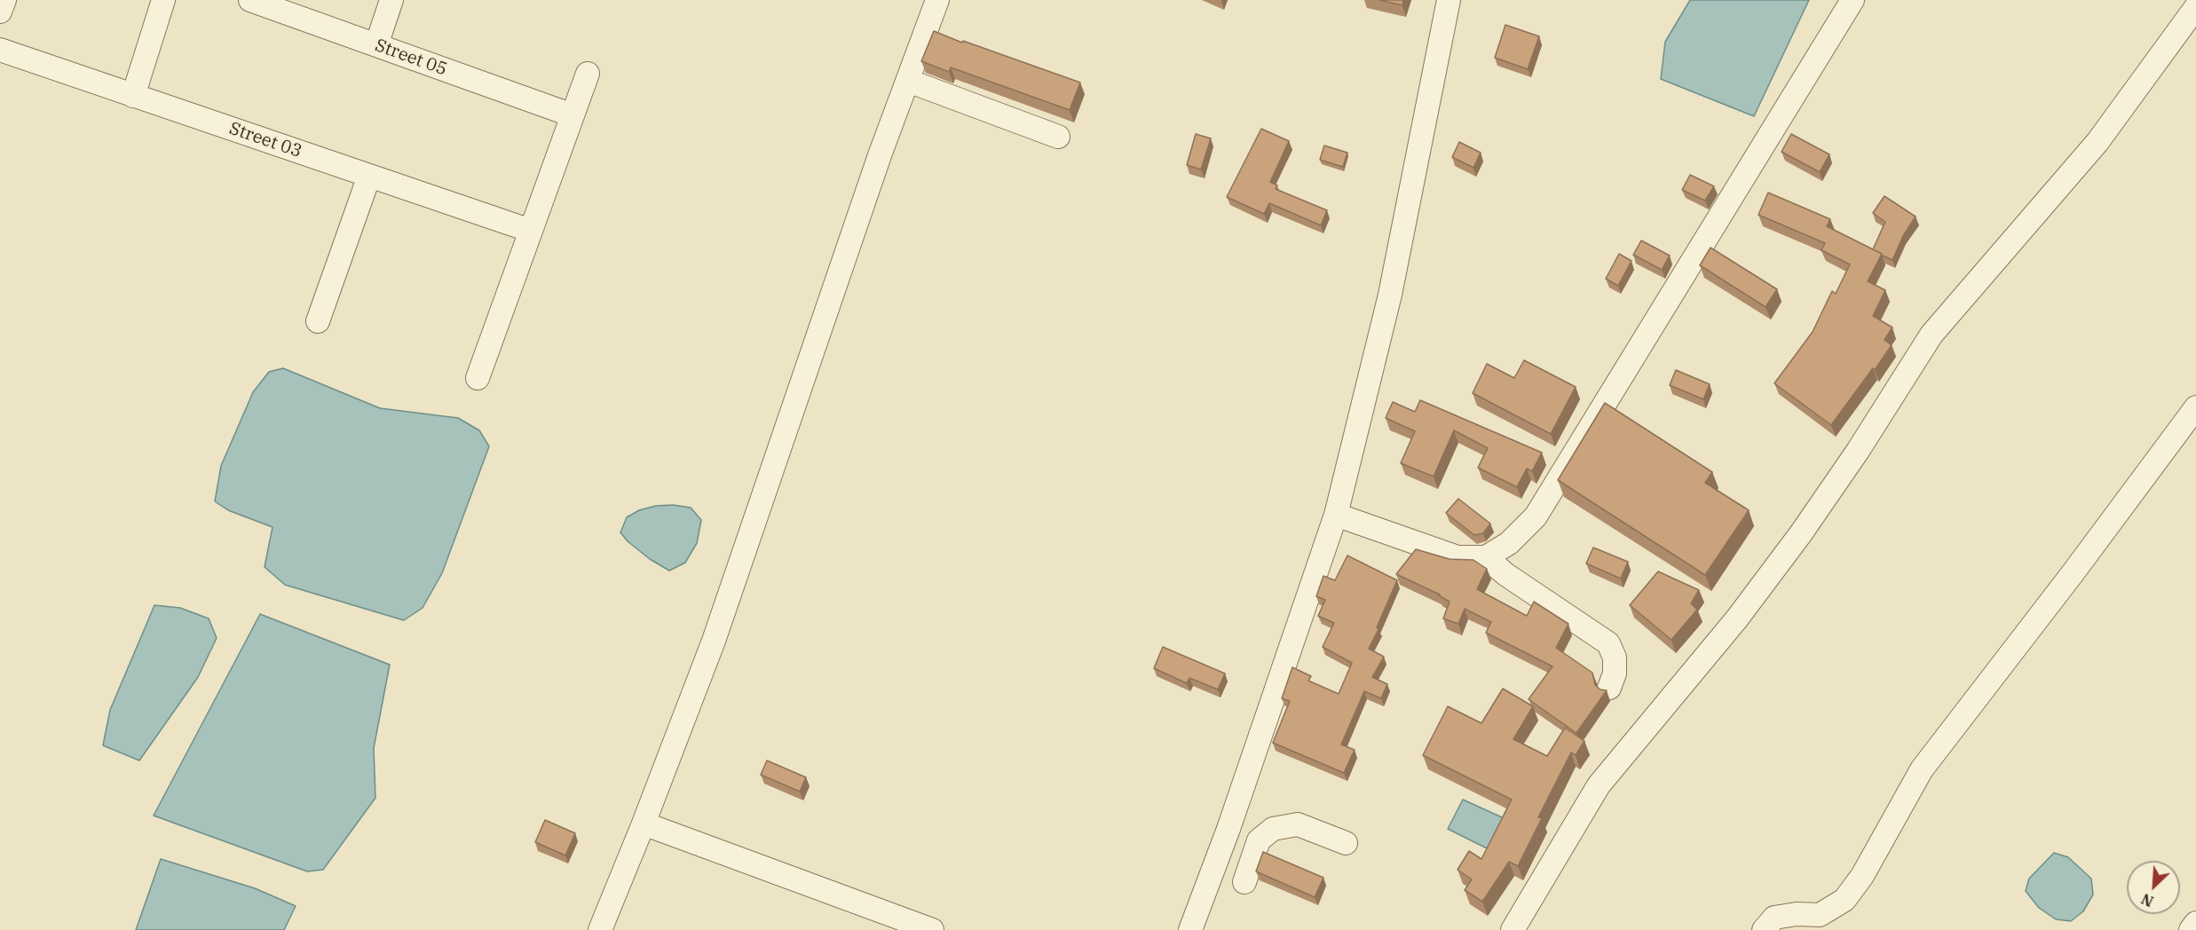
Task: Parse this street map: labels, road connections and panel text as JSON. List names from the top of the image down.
{
  "streets": {
    "street": ["Street 05", "Street 03"]
  },
  "north": "bottom left"
}
